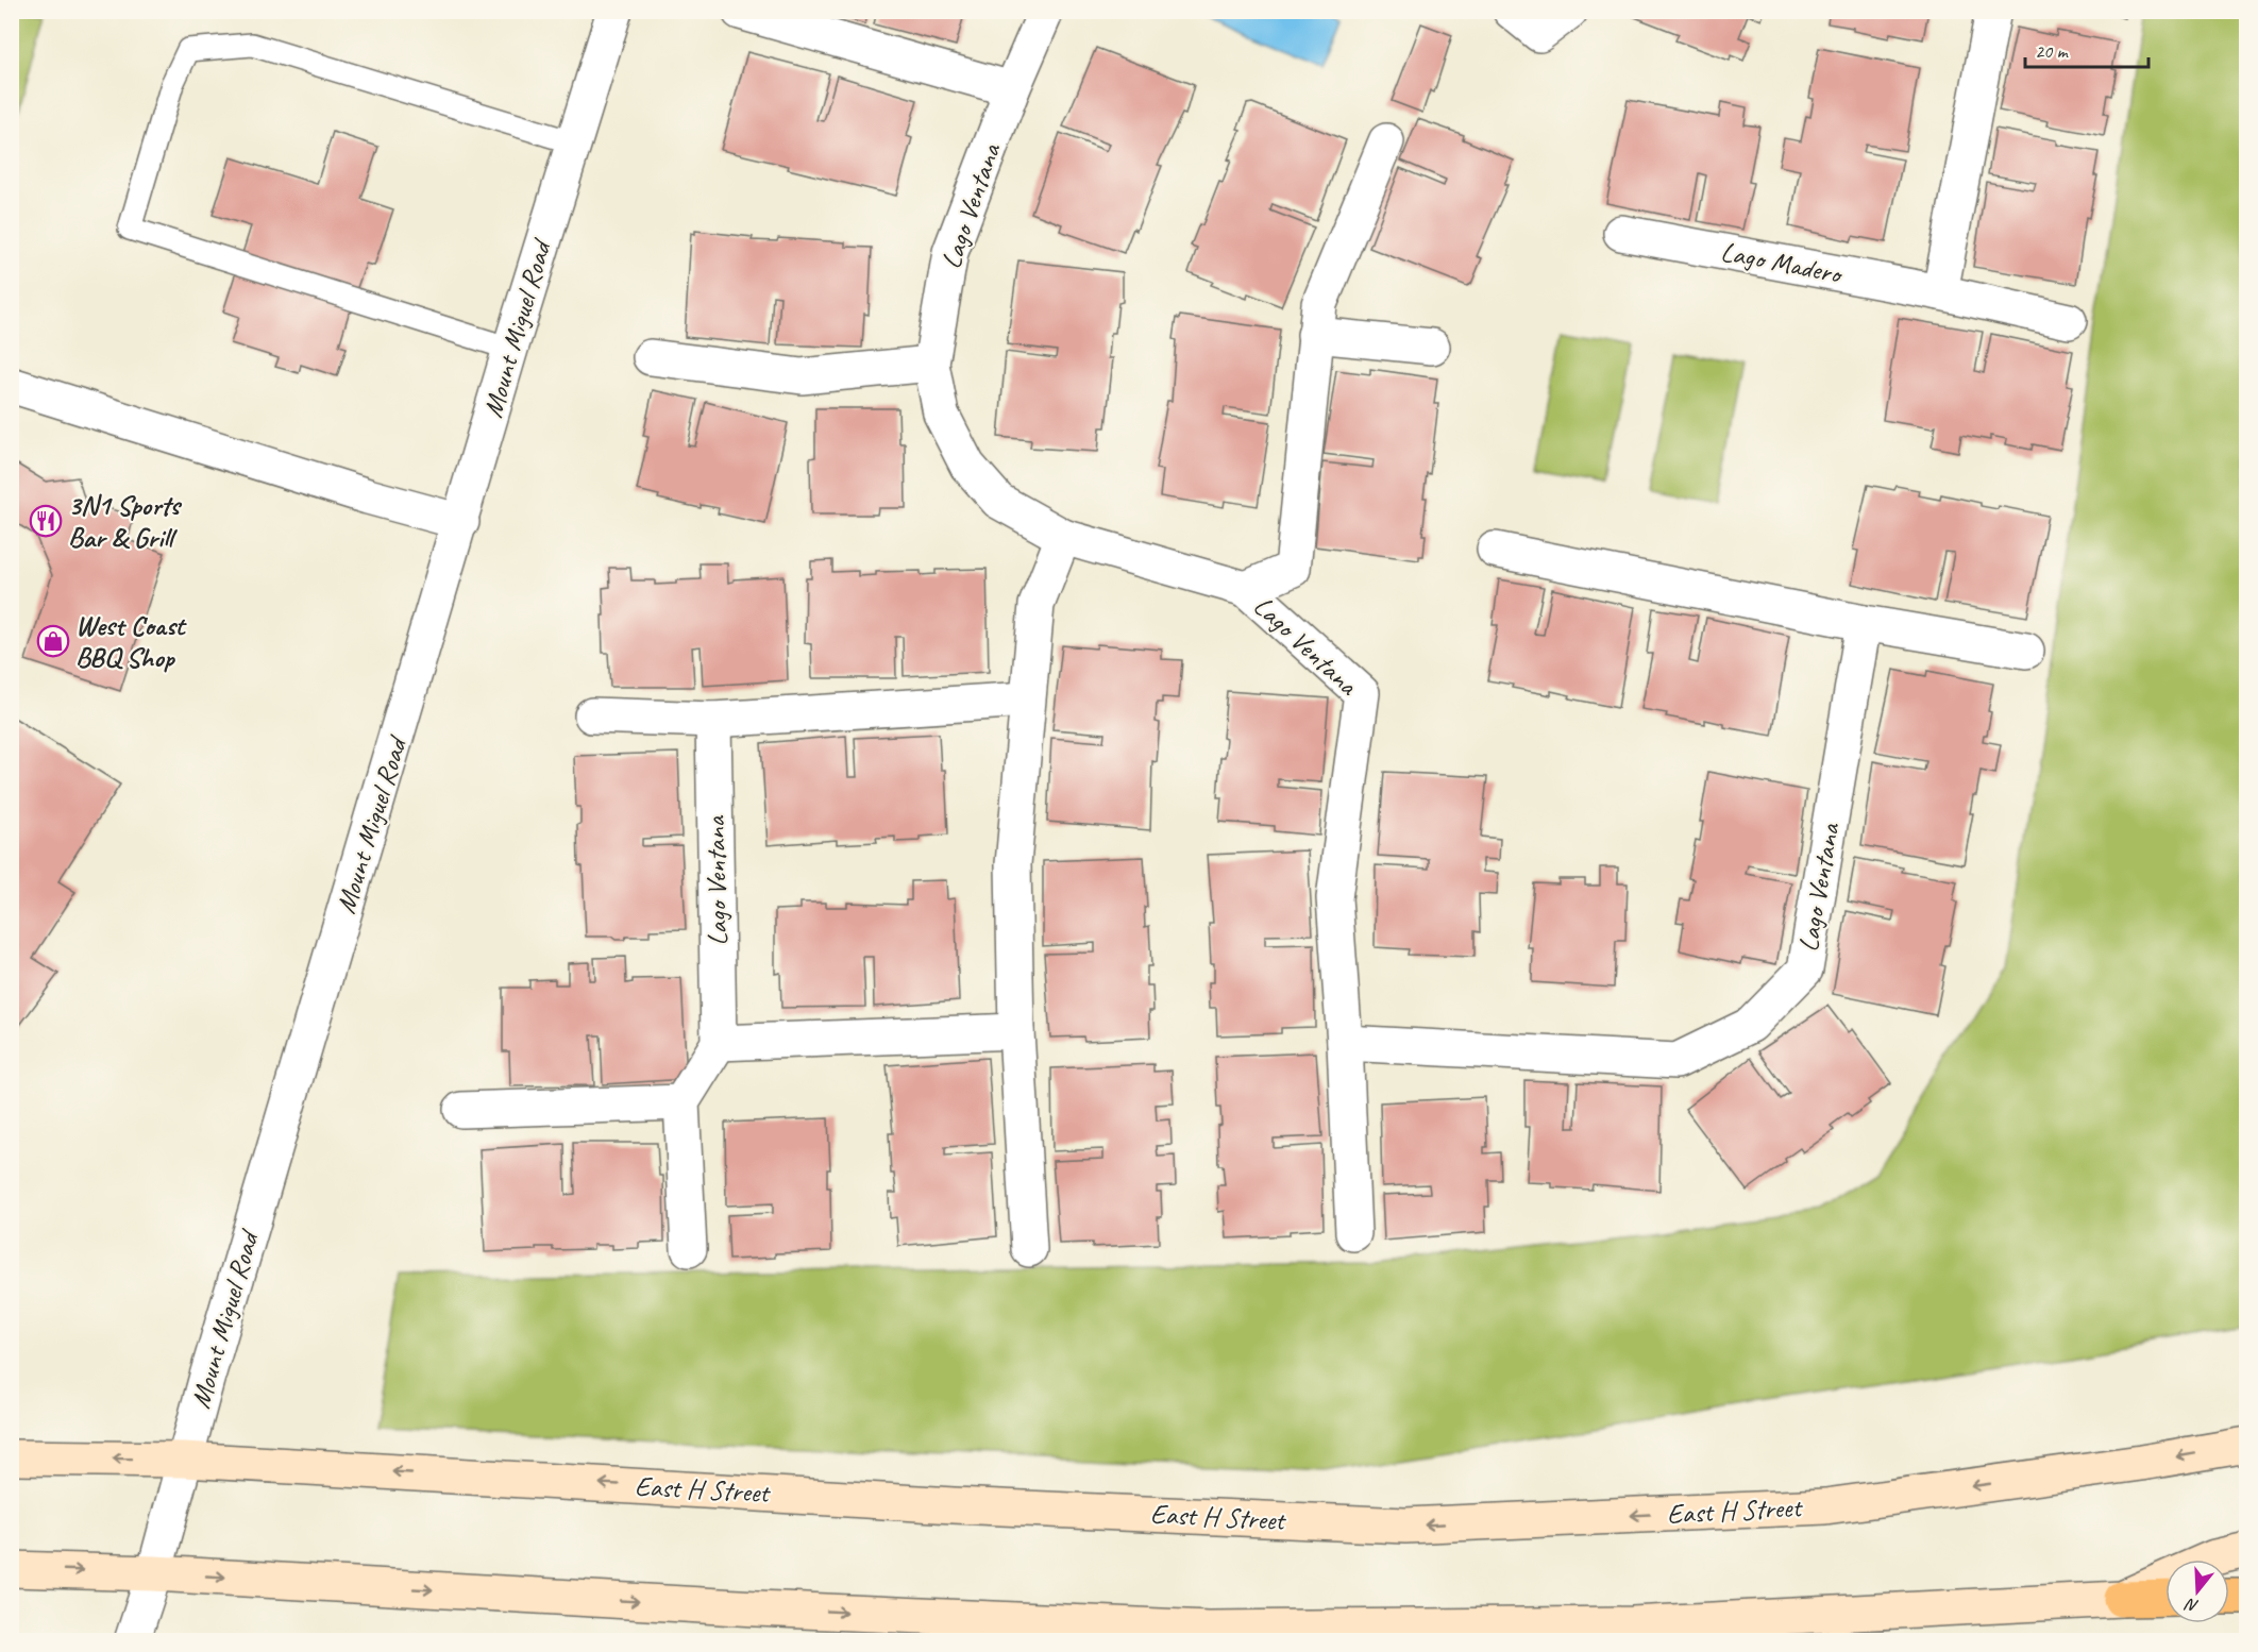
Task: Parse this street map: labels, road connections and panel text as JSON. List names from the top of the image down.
{
  "streets": {
    "main road": ["East H Street"],
    "street": ["Lago Ventana", "Lago Madero", "Mount Miguel Road"]
  },
  "crossings": [
    ["Mount Miguel Road", "East H Street"]
  ],
  "places": {
    "restaurant": ["3N1 Sports Bar & Grill"],
    "shop": ["West Coast BBQ Shop"]
  },
  "scale_bar": "20 m",
  "north": "bottom"
}
